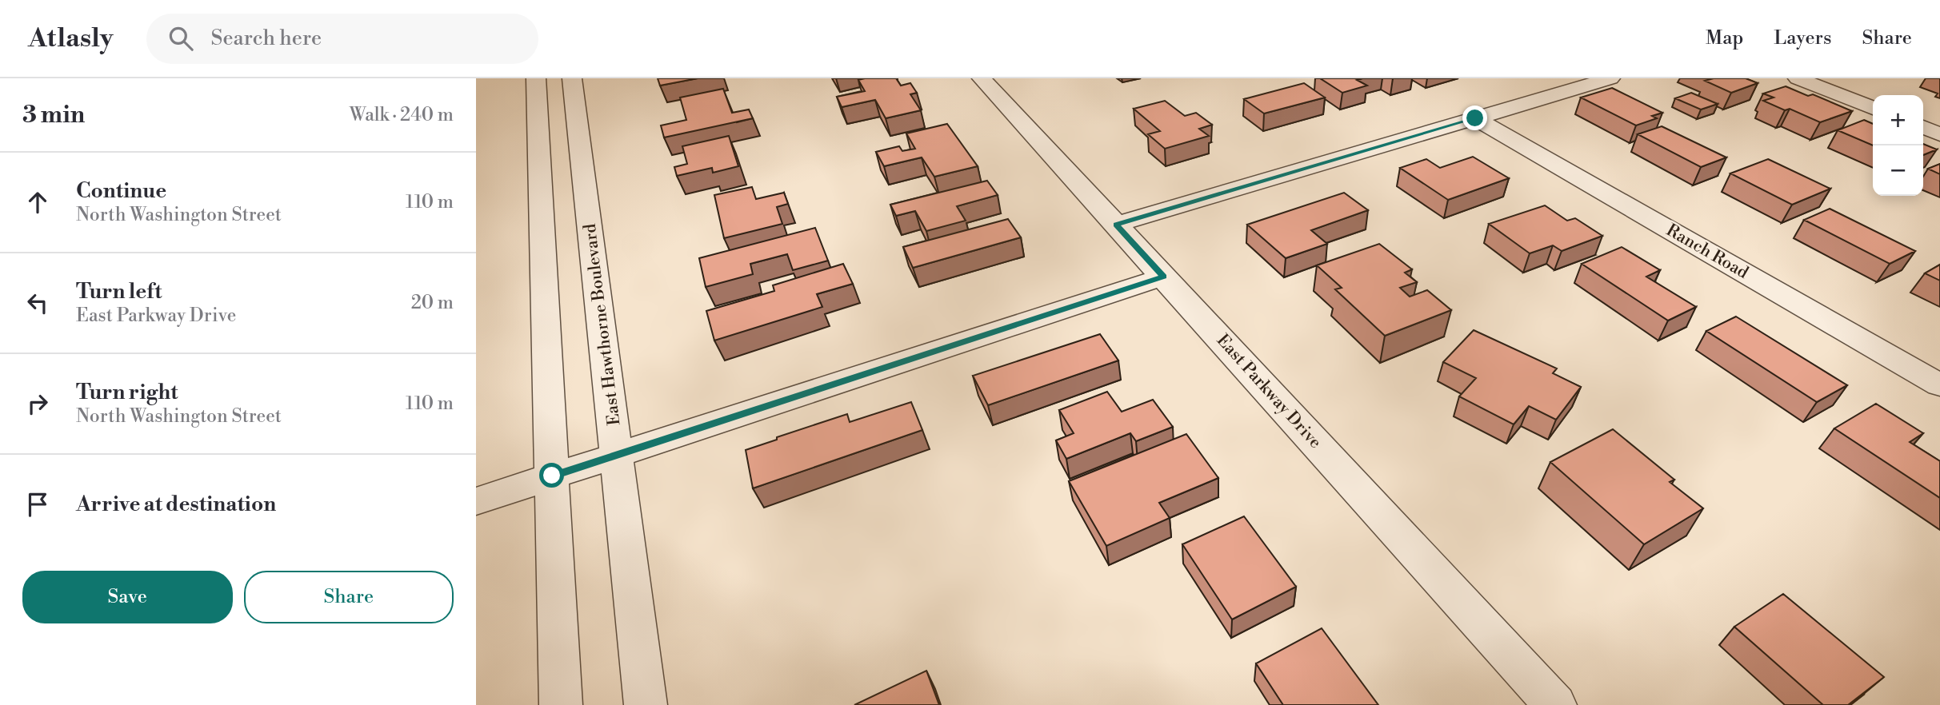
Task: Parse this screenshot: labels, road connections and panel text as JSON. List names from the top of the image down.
{
  "streets": {
    "street": ["Ranch Road", "East Hawthorne Boulevard", "East Parkway Drive"]
  },
  "page": {
    "header": "Atlasly",
    "search": "Search here",
    "nav": ["Map", "Layers", "Share"],
    "heading": ["3 min", "Walk · 240 m"],
    "map_buttons": ["+", "−"],
    "list": [
      ["Continue", "North Washington Street", "110 m"],
      ["Turn left", "East Parkway Drive", "20 m"],
      ["Turn right", "North Washington Street", "110 m"],
      "Arrive at destination"
    ],
    "buttons": ["Save", "Share"]
  }
}
